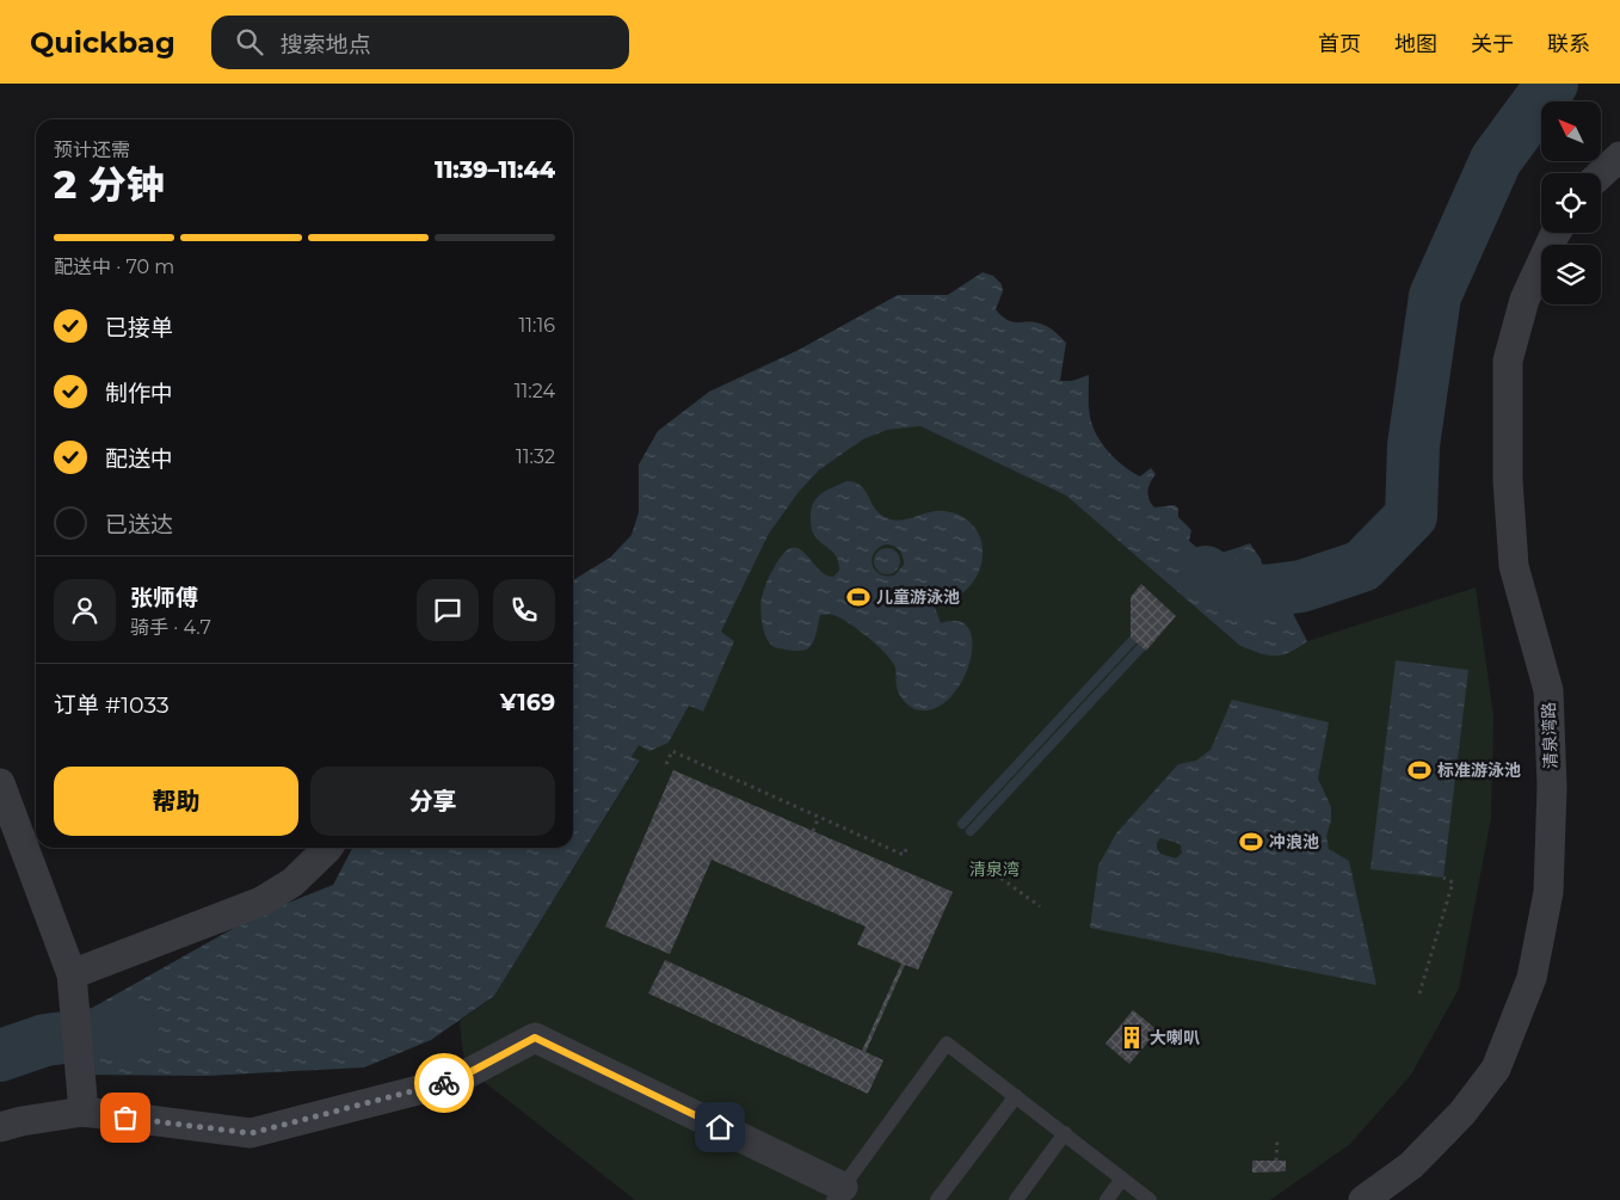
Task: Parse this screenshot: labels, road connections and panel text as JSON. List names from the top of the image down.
{
  "streets": {
    "street": ["清泉湾路"]
  },
  "parks": ["清泉湾"],
  "places": {
    "sports": ["儿童游泳池", "标准游泳池", "冲浪池"],
    "building": ["大喇叭"]
  },
  "north": "top left",
  "page": {
    "header": "Quickbag",
    "search": "搜索地点",
    "nav": [
      "首页",
      "地图",
      "关于",
      "联系"
    ],
    "heading": ["2 分钟", "预计还需", "11:39–11:44"],
    "panel": [
      "张师傅",
      "骑手 · 4.7",
      "订单 #1033",
      "¥169"
    ],
    "bar": "配送中 · 70 m",
    "list": [
      ["已接单", "11:16"],
      ["制作中", "11:24"],
      ["配送中", "11:32"],
      "已送达"
    ],
    "buttons": ["帮助", "分享"]
  }
}
